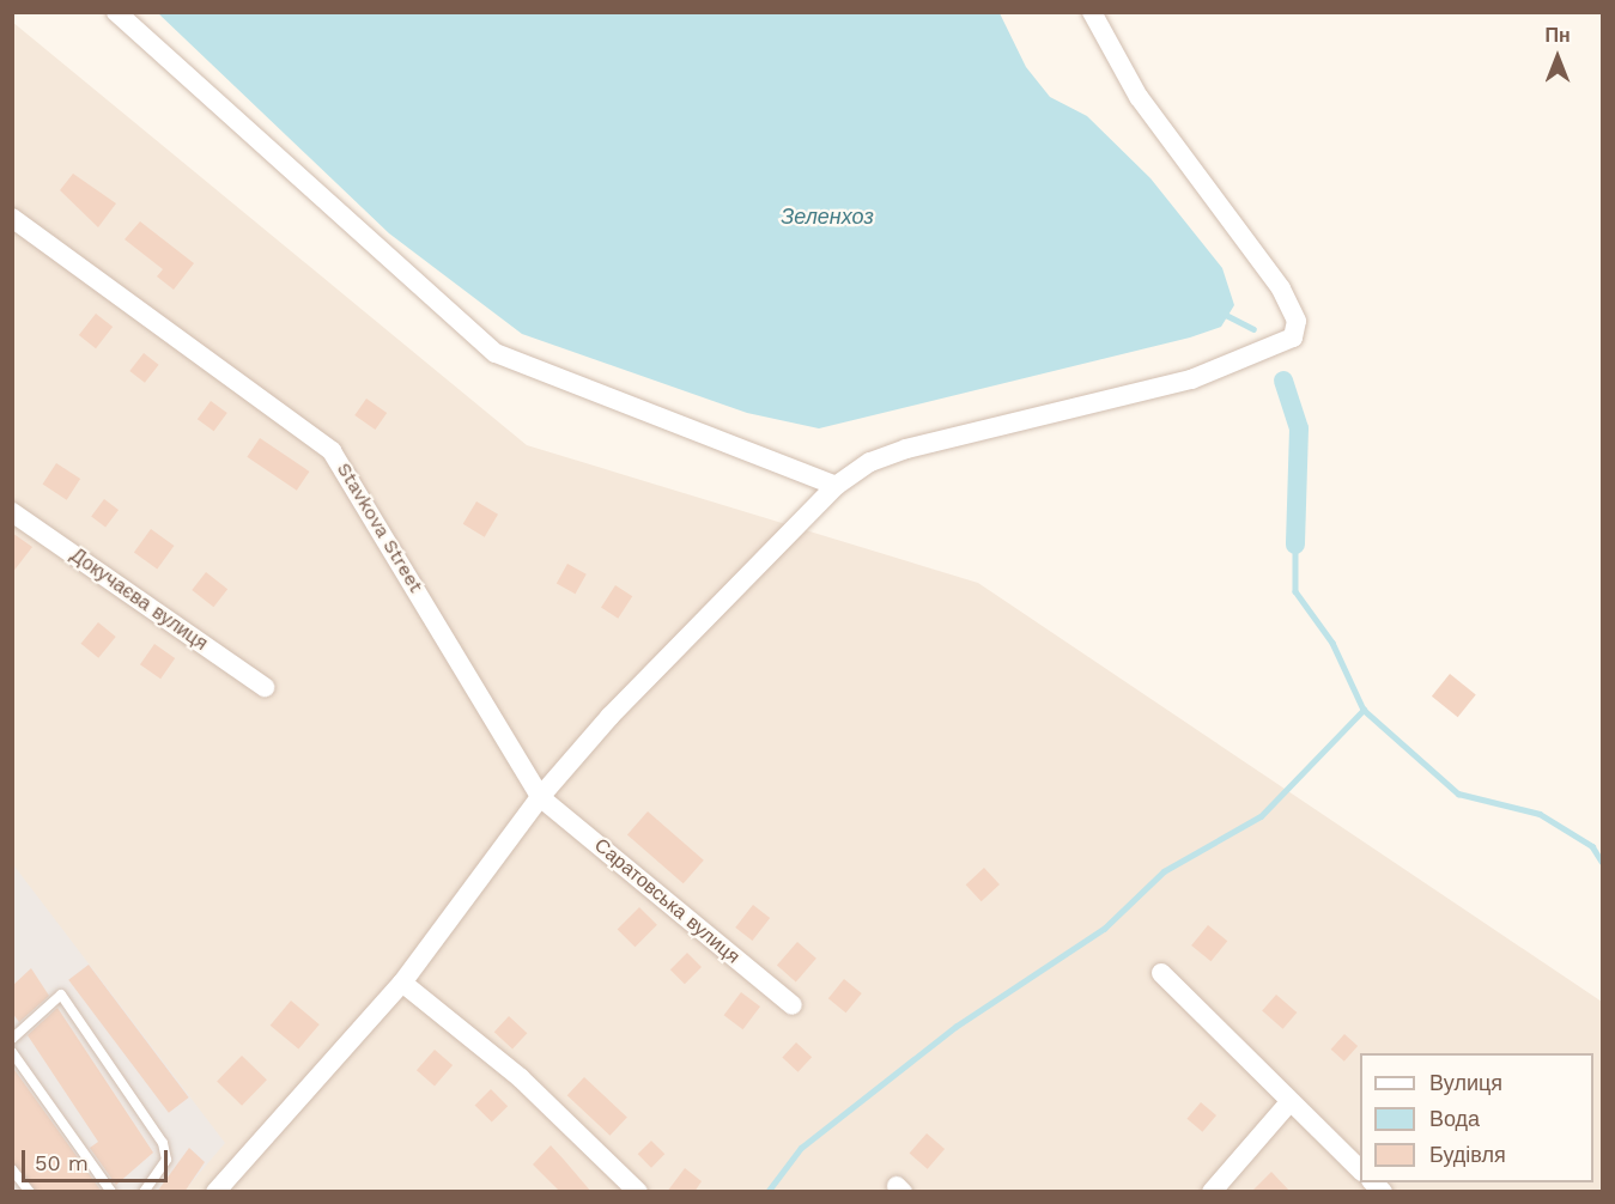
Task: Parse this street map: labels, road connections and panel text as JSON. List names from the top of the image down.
{
  "streets": {
    "street": ["Stavkova Street", "Докучаєва вулиця", "Саратовська вулиця"]
  },
  "crossings": [
    ["Stavkova Street", "Саратовська вулиця"]
  ],
  "water": ["Зеленхоз"],
  "legend": ["Вулиця", "Вода", "Будівля"],
  "scale_bar": "50 m",
  "north": "top"
}
